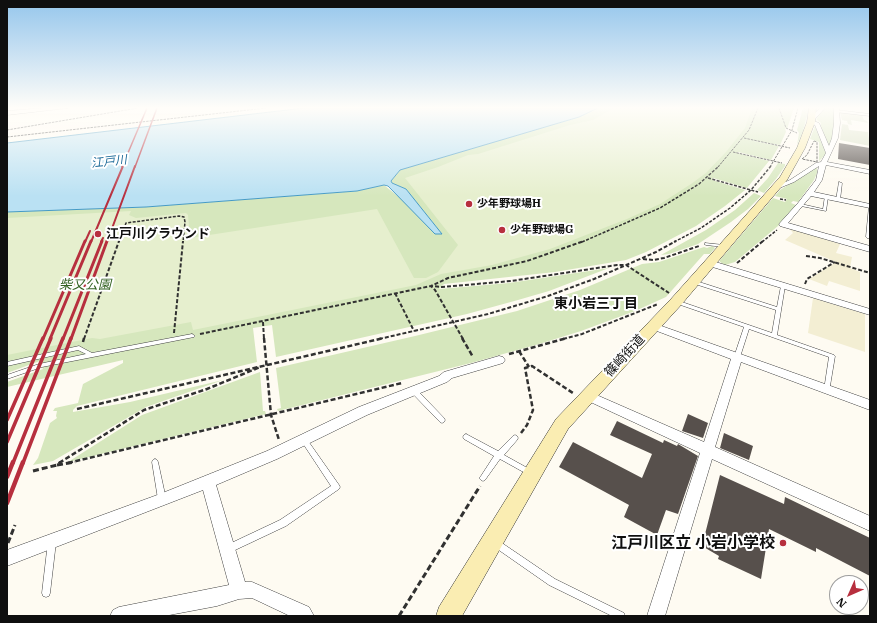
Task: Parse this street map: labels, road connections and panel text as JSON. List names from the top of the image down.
{
  "streets": {
    "main road": ["篠崎街道"]
  },
  "districts": ["東小岩三丁目"],
  "water": ["江戸川"],
  "parks": ["柴又公園"],
  "places": [
    "少年野球場H",
    "少年野球場G",
    "江戸川グラウンド",
    "江戸川区立 小岩小学校"
  ],
  "north": "bottom left"
}
